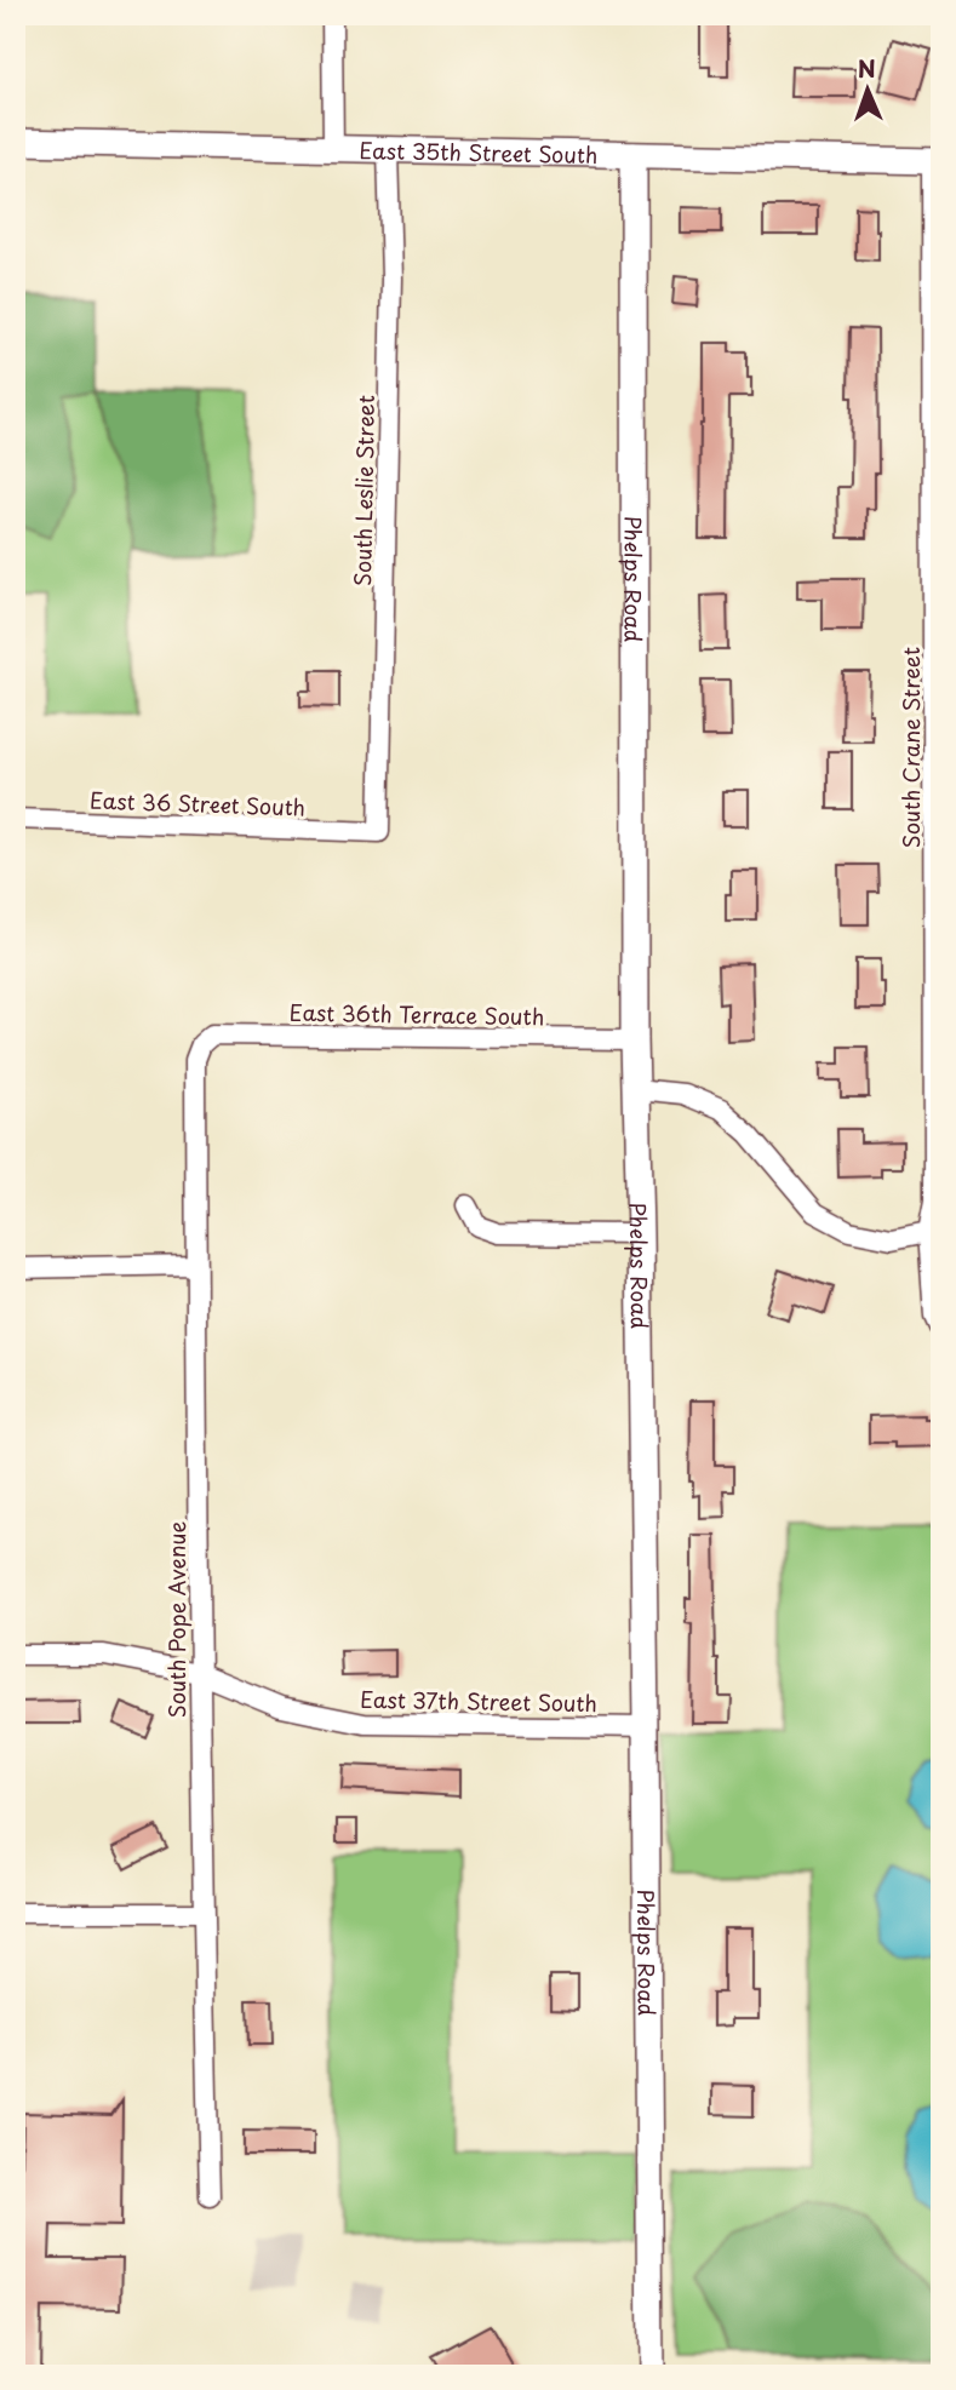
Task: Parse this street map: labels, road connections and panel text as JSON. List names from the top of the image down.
{
  "streets": {
    "street": [
      "East 35th Street South",
      "South Leslie Street",
      "Phelps Road",
      "South Crane Street",
      "East 36 Street South",
      "East 36th Terrace South",
      "South Pope Avenue",
      "East 37th Street South"
    ]
  },
  "crossings": [
    ["East 35th Street South", "South Leslie Street"],
    ["East 35th Street South", "Phelps Road"],
    ["East 35th Street South", "South Crane Street"],
    ["South Leslie Street", "East 36 Street South"],
    ["Phelps Road", "East 36th Terrace South"],
    ["Phelps Road", "East 37th Street South"],
    ["East 36th Terrace South", "South Pope Avenue"],
    ["South Pope Avenue", "East 37th Street South"]
  ],
  "north": "top"
}
